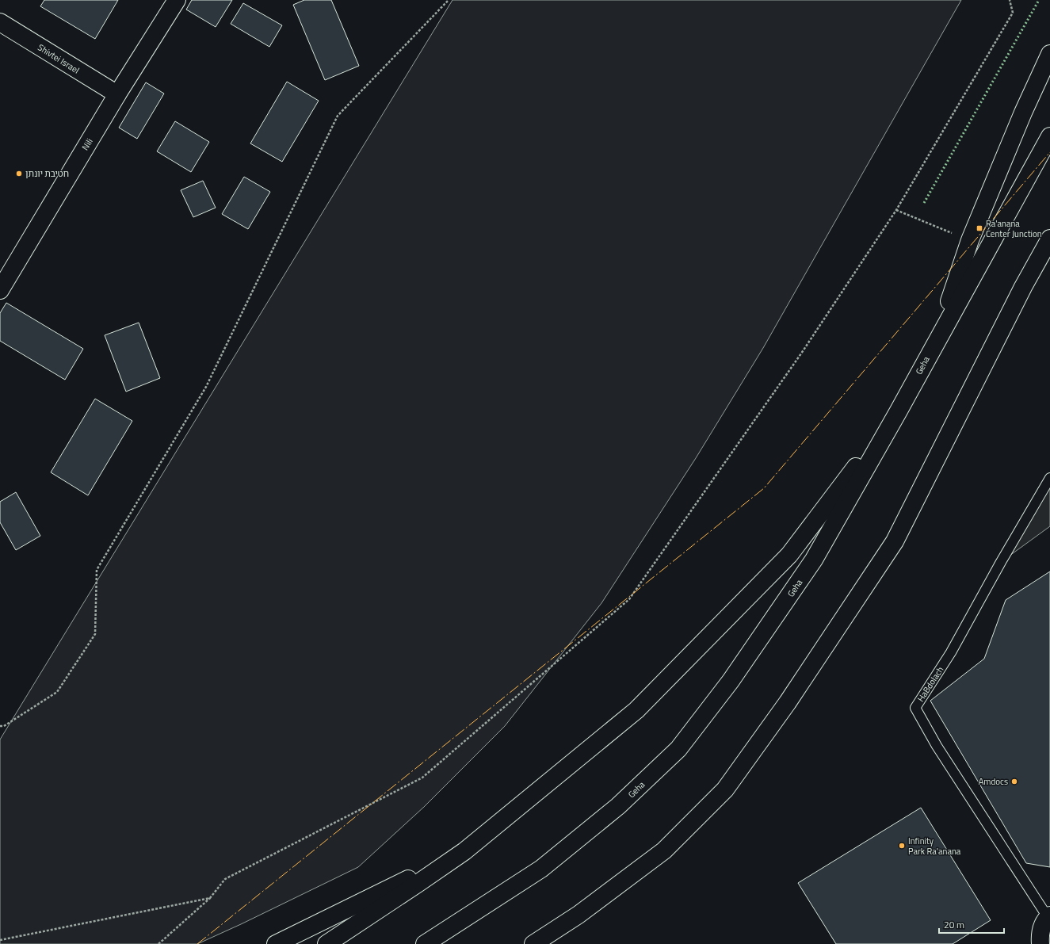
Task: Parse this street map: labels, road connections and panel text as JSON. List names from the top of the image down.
{
  "streets": {
    "main road": ["Shivtei Israel", "Nili", "Geha"],
    "lane": ["HaBdolach"]
  },
  "crossings": [
    ["Shivtei Israel", "Nili"]
  ],
  "places": {
    "other": ["חטיבת יונתן", "Amdocs", "Infinity Park Ra'anana"],
    "transit": ["Ra'anana Center Junction"]
  },
  "scale_bar": "20 m"
}
